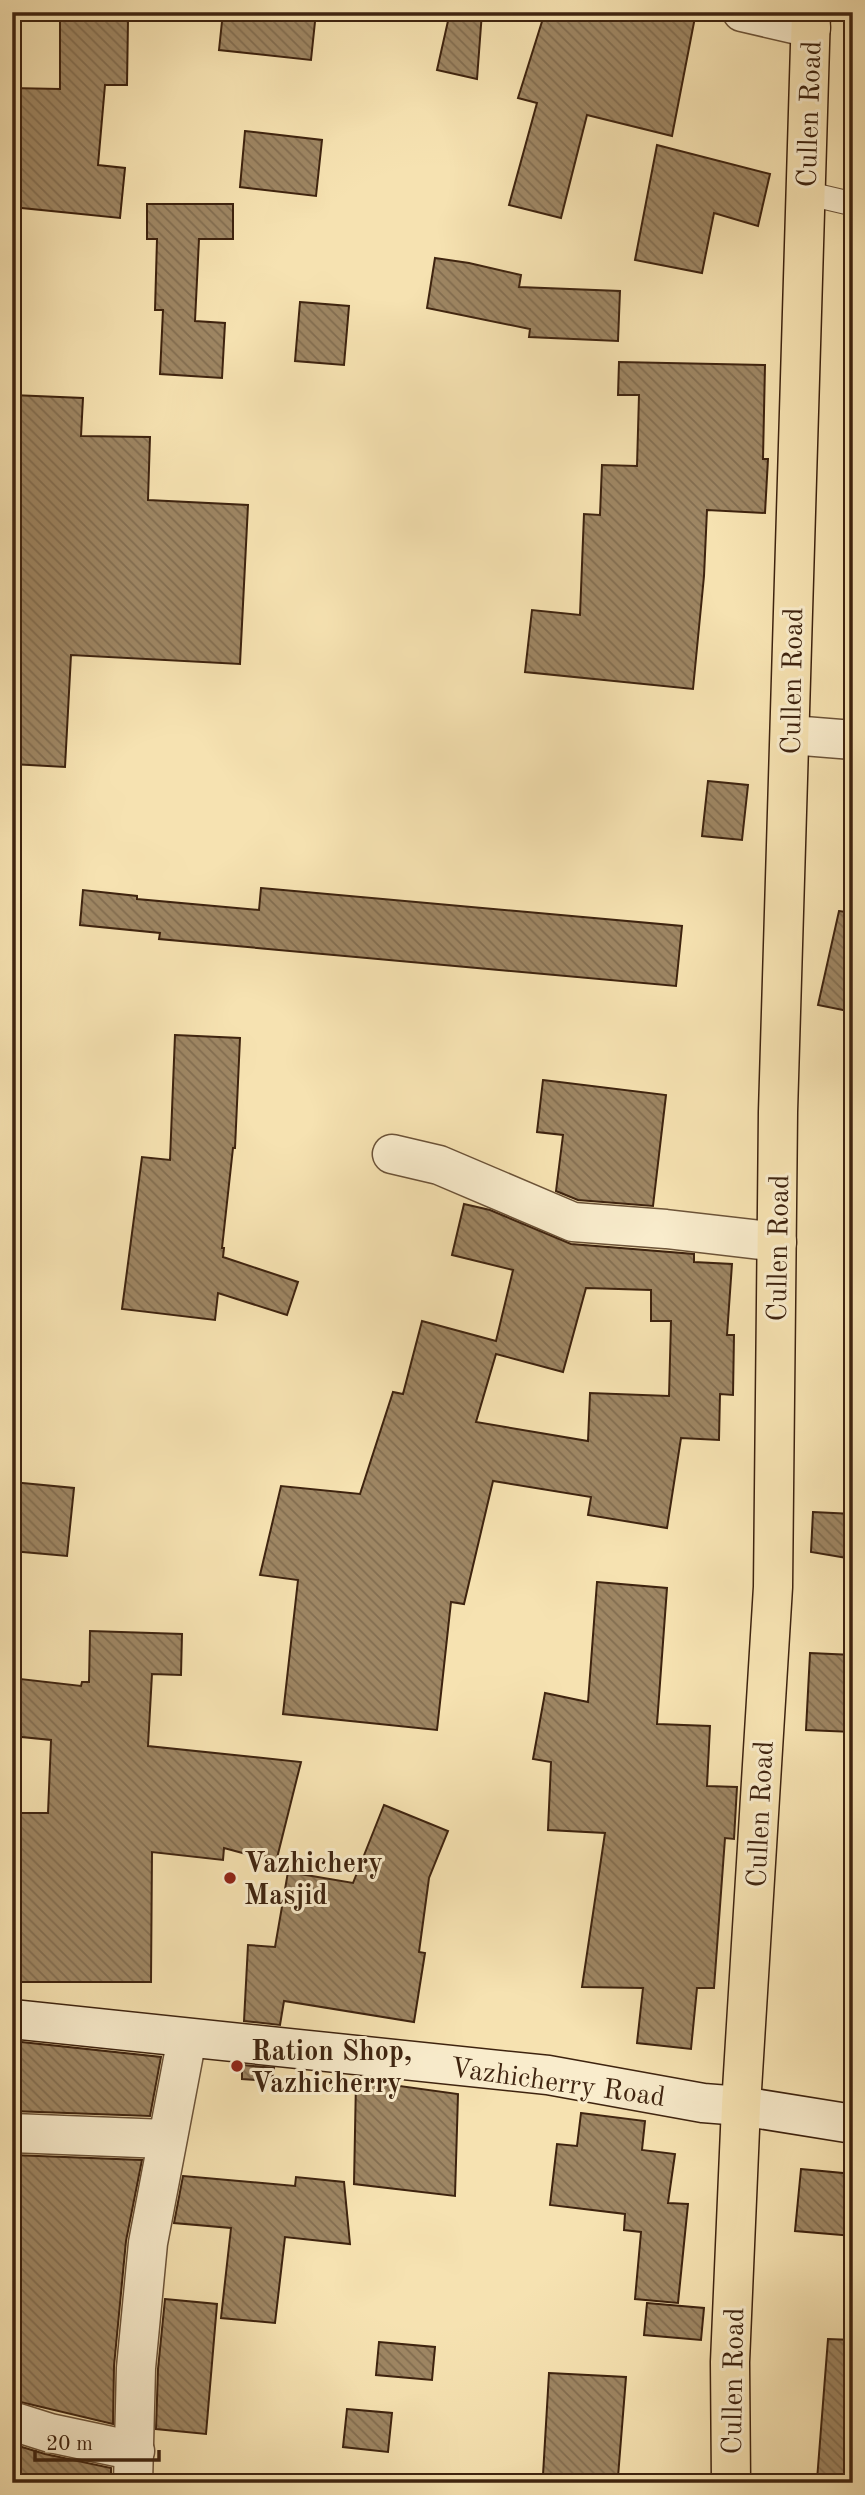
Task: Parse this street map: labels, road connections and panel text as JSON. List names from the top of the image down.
{
  "streets": {
    "main road": ["Cullen Road"],
    "street": ["Vazhicherry Road"]
  },
  "crossings": [
    ["Cullen Road", "Vazhicherry Road"]
  ],
  "places": ["Vazhichery Masjid", "Ration Shop, Vazhicherry"],
  "scale_bar": "20 m"
}
